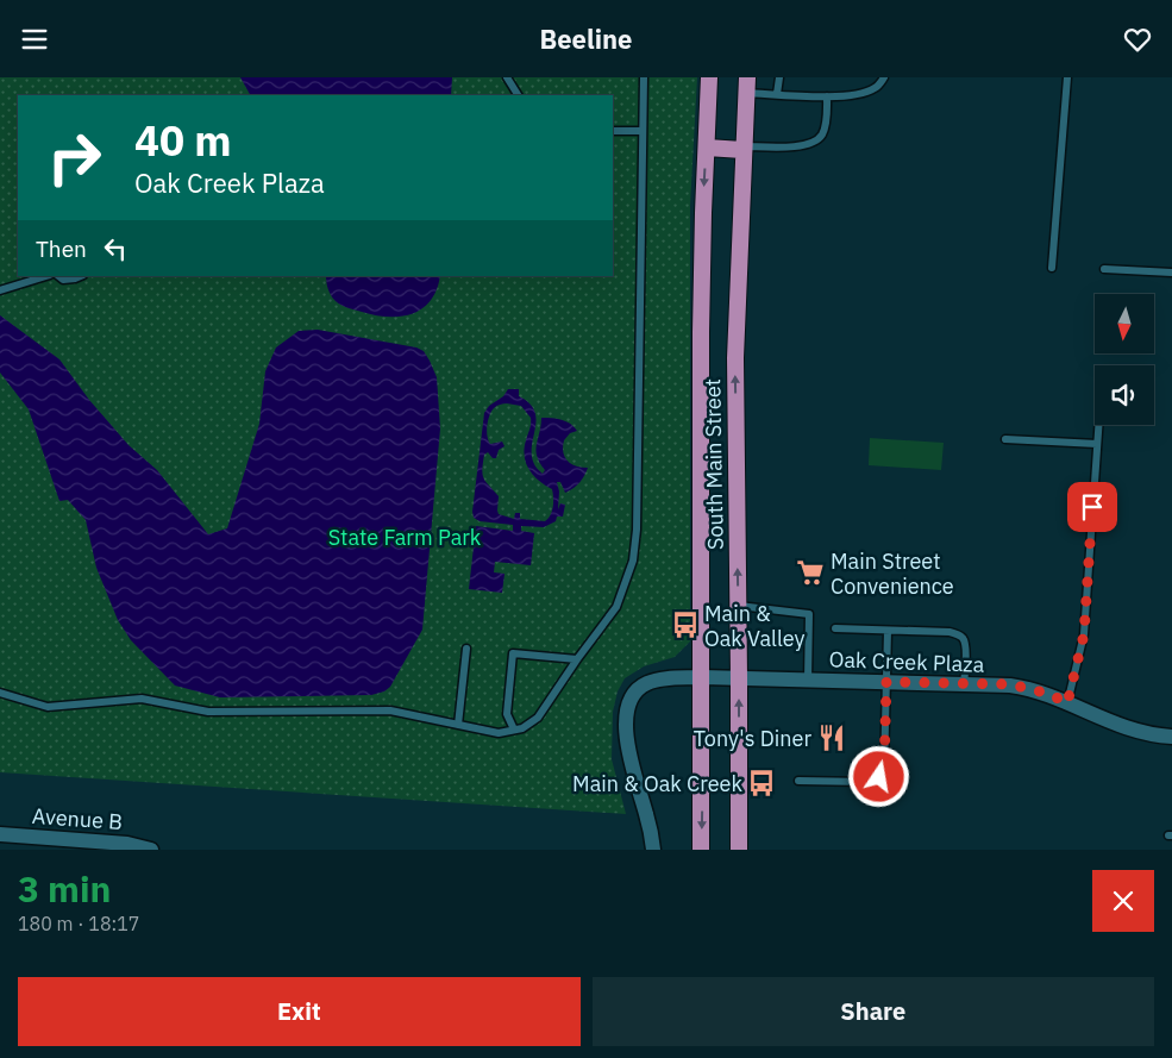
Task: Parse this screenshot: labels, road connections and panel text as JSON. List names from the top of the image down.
{
  "streets": {
    "highway": ["South Main Street"],
    "street": ["Oak Creek Plaza", "Avenue B"]
  },
  "crossings": [
    ["South Main Street", "Oak Creek Plaza"]
  ],
  "parks": ["State Farm Park"],
  "places": {
    "supermarket": ["Main Street Convenience"],
    "bus stop": ["Main & Oak Valley", "Main & Oak Creek"],
    "restaurant": ["Tony's Diner"]
  },
  "north": "bottom",
  "page": {
    "header": "Beeline",
    "turn": ["40 m", "Oak Creek Plaza"],
    "then": "Then",
    "heading": ["3 min", "180 m · 18:17"],
    "buttons": ["Exit", "Share"]
  }
}
